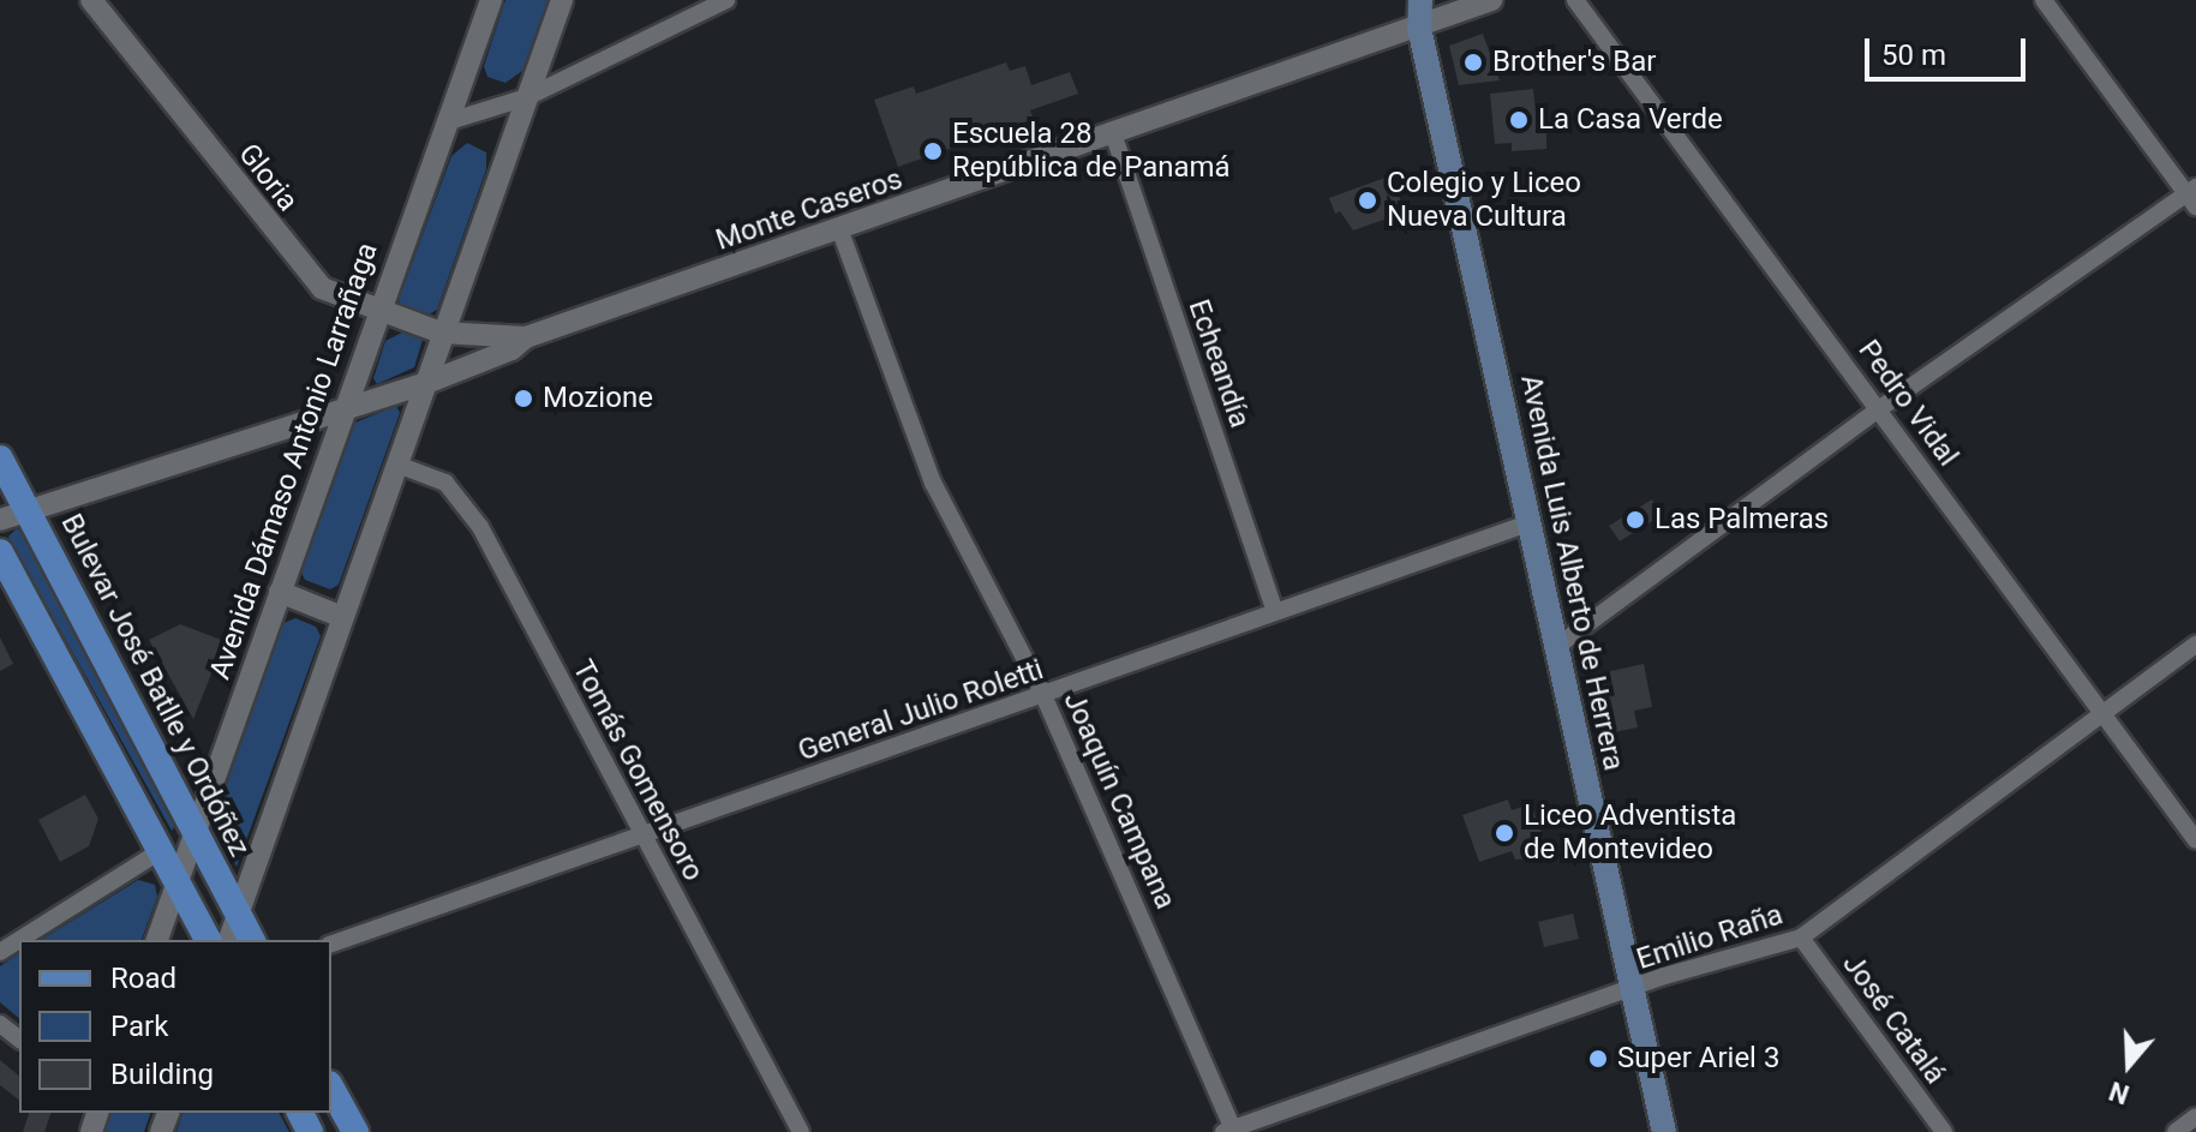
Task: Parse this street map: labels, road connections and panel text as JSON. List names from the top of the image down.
{
  "streets": {
    "main road": ["Avenida Luis Alberto de Herrera", "Bulevar José Batlle y Ordóñez"],
    "street": [
      "Gloria",
      "Monte Caseros",
      "Echeandía",
      "Pedro Vidal",
      "Avenida Dámaso Antonio Larrañaga",
      "General Julio Roletti",
      "Tomás Gomensoro",
      "Joaquín Campana",
      "Emilio Raña",
      "José Catalá"
    ]
  },
  "crossings": [
    ["Gloria", "Monte Caseros"],
    ["Gloria", "Avenida Dámaso Antonio Larrañaga"],
    ["Monte Caseros", "Echeandía"],
    ["Monte Caseros", "Avenida Dámaso Antonio Larrañaga"],
    ["Monte Caseros", "Avenida Luis Alberto de Herrera"],
    ["Monte Caseros", "Bulevar José Batlle y Ordóñez"],
    ["Monte Caseros", "Joaquín Campana"],
    ["Echeandía", "General Julio Roletti"],
    ["Pedro Vidal", "Emilio Raña"],
    ["Avenida Dámaso Antonio Larrañaga", "Bulevar José Batlle y Ordóñez"],
    ["Avenida Luis Alberto de Herrera", "General Julio Roletti"],
    ["Avenida Luis Alberto de Herrera", "Emilio Raña"],
    ["General Julio Roletti", "Tomás Gomensoro"],
    ["General Julio Roletti", "Joaquín Campana"],
    ["Joaquín Campana", "Emilio Raña"],
    ["Emilio Raña", "José Catalá"]
  ],
  "places": [
    "Brother's Bar",
    "La Casa Verde",
    "Escuela 28 República de Panamá",
    "Colegio y Liceo Nueva Cultura",
    "Mozione",
    "Las Palmeras",
    "Liceo Adventista de Montevideo",
    "Super Ariel 3"
  ],
  "legend": ["Road", "Park", "Building"],
  "scale_bar": "50 m",
  "north": "bottom"
}
